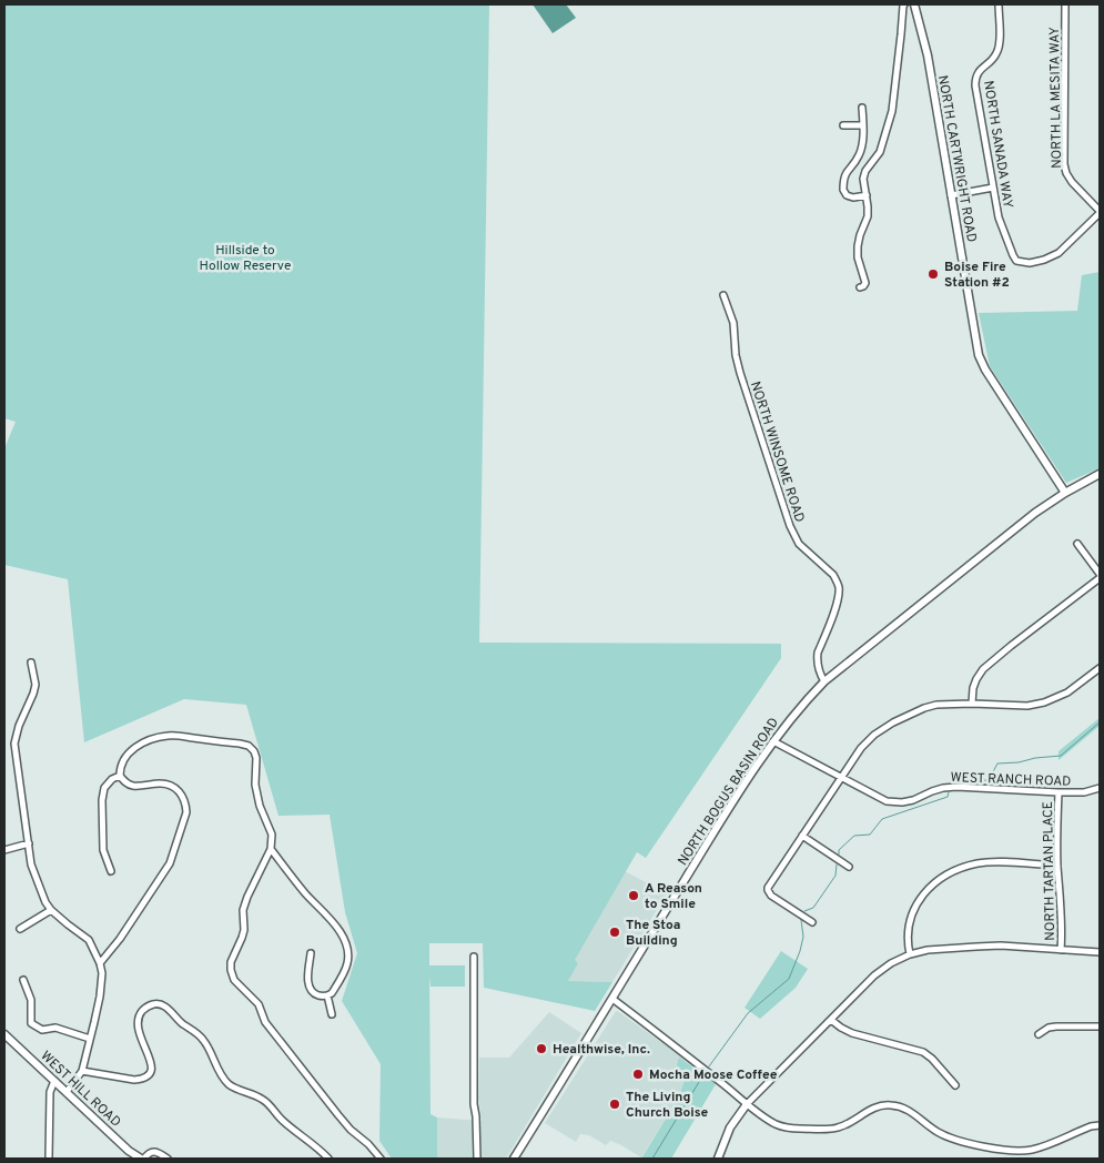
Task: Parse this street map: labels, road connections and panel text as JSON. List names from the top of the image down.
{
  "streets": {
    "street": [
      "NORTH LA MESITA WAY",
      "NORTH SANADA WAY",
      "NORTH CARTWRIGHT ROAD",
      "NORTH WINSOME ROAD",
      "WEST RANCH ROAD",
      "NORTH BOGUS BASIN ROAD",
      "NORTH TARTAN PLACE",
      "WEST HILL ROAD"
    ]
  },
  "crossings": [
    ["NORTH LA MESITA WAY", "NORTH SANADA WAY"],
    ["NORTH CARTWRIGHT ROAD", "NORTH BOGUS BASIN ROAD"],
    ["NORTH WINSOME ROAD", "NORTH BOGUS BASIN ROAD"],
    ["WEST RANCH ROAD", "NORTH BOGUS BASIN ROAD"],
    ["WEST RANCH ROAD", "NORTH TARTAN PLACE"]
  ],
  "parks": ["Hillside to Hollow Reserve"],
  "places": [
    "Boise Fire Station #2",
    "A Reason to Smile",
    "The Stoa Building",
    "Healthwise, Inc.",
    "Mocha Moose Coffee",
    "The Living Church Boise"
  ]
}
